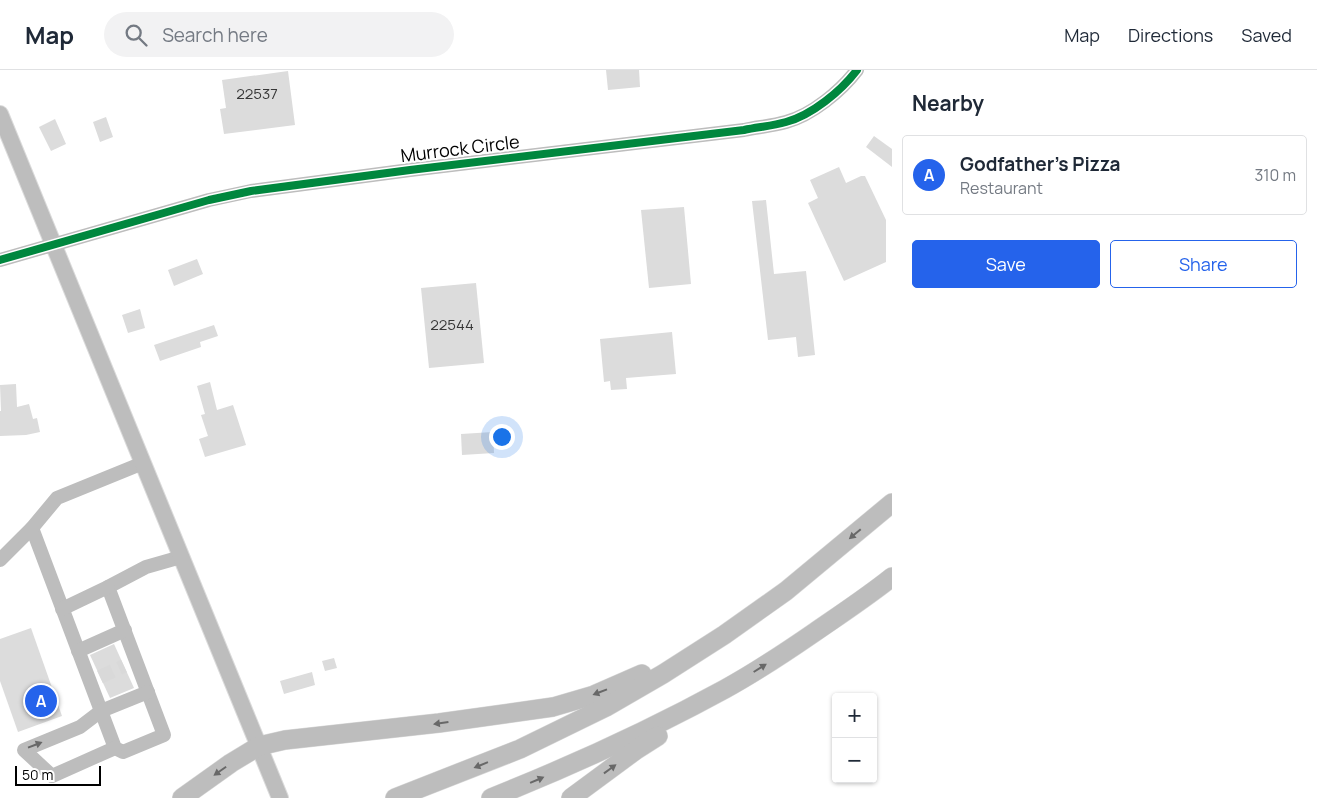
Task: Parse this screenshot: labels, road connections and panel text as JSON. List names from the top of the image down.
{
  "streets": {
    "street": ["Murrock Circle"]
  },
  "house_numbers": ["22537", "22544"],
  "scale_bar": "50 m",
  "page": {
    "header": "Map",
    "search": "Search here",
    "nav": ["Map", "Directions", "Saved"],
    "heading": "Nearby",
    "list": [
      {
        "mark": "A",
        "name": "Godfather's Pizza",
        "note": "Restaurant",
        "value": "310 m"
      }
    ],
    "buttons": ["Save", "Share"],
    "pins": "A",
    "map_buttons": ["+", "−"],
    "scale": "50 m"
  }
}
